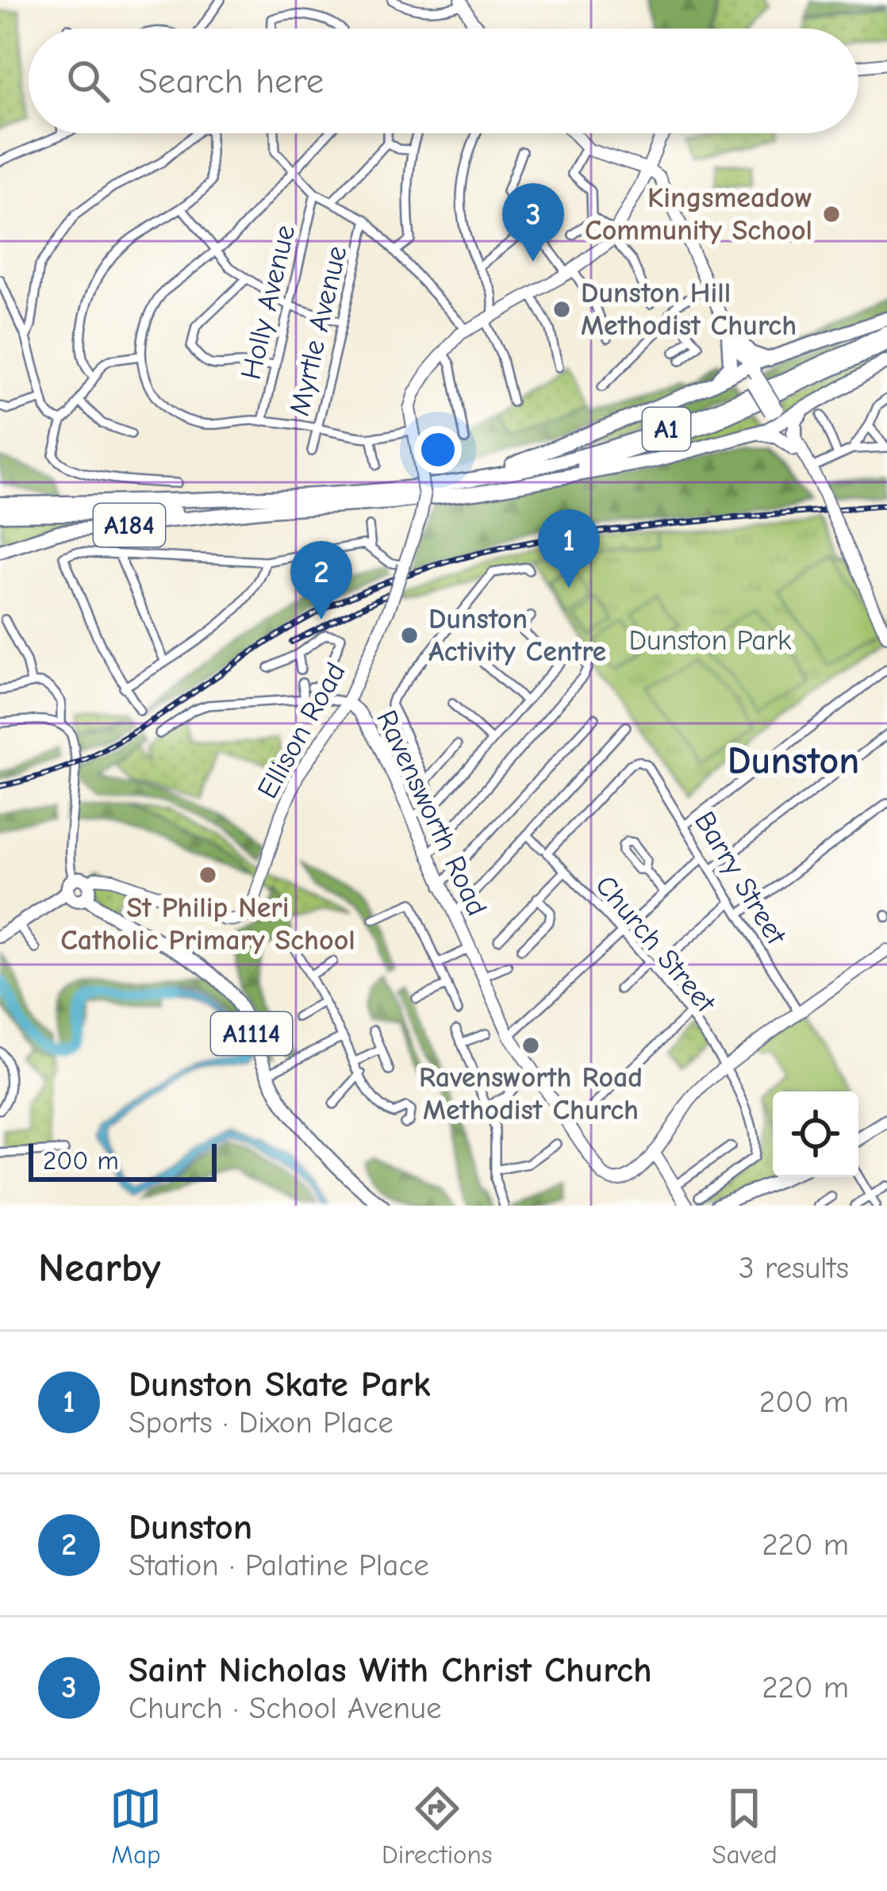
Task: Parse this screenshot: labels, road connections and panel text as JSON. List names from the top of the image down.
{
  "streets": {
    "highway": ["A1", "A184"],
    "main road": ["A1114"],
    "street": [
      "Holly Avenue",
      "Myrtle Avenue",
      "Ellison Road",
      "Ravensworth Road",
      "Barry Street",
      "Church Street"
    ]
  },
  "crossings": [
    ["A1", "A184"],
    ["Ellison Road", "Ravensworth Road"],
    ["Ellison Road", "A1114"],
    ["Barry Street", "Church Street"]
  ],
  "districts": ["Dunston"],
  "parks": ["Dunston Park"],
  "places": [
    "Kingsmeadow Community School",
    "Dunston Hill Methodist Church",
    "Dunston Activity Centre",
    "St Philip Neri Catholic Primary School",
    "Ravensworth Road Methodist Church"
  ],
  "scale_bar": "200 m",
  "page": {
    "search": "Search here",
    "pins": ["3", "1", "2"],
    "scale": "200 m",
    "heading": ["Nearby", "3 results"],
    "list": [
      {
        "mark": "1",
        "name": "Dunston Skate Park",
        "note": "Sports · Dixon Place",
        "value": "200 m"
      },
      {
        "mark": "2",
        "name": "Dunston",
        "note": "Station · Palatine Place",
        "value": "220 m"
      },
      {
        "mark": "3",
        "name": "Saint Nicholas With Christ Church",
        "note": "Church · School Avenue",
        "value": "220 m"
      }
    ],
    "nav": ["Map", "Directions", "Saved"]
  }
}
